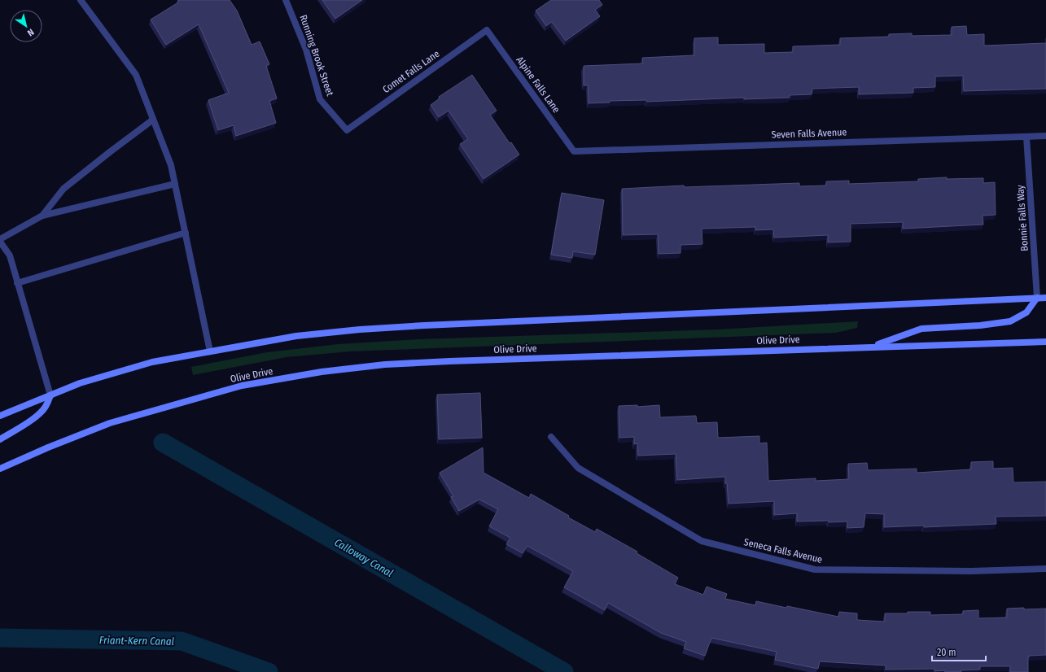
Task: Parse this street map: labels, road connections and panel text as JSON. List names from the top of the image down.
{
  "streets": {
    "main road": ["Olive Drive"],
    "street": [
      "Running Brook Street",
      "Comet Falls Lane",
      "Alpine Falls Lane",
      "Seven Falls Avenue",
      "Bonnie Falls Way",
      "Seneca Falls Avenue"
    ]
  },
  "crossings": [
    ["Running Brook Street", "Comet Falls Lane"],
    ["Comet Falls Lane", "Alpine Falls Lane"],
    ["Alpine Falls Lane", "Seven Falls Avenue"],
    ["Seven Falls Avenue", "Bonnie Falls Way"]
  ],
  "water": ["Calloway Canal", "Friant-Kern Canal"],
  "scale_bar": "20 m",
  "north": "bottom right"
}
